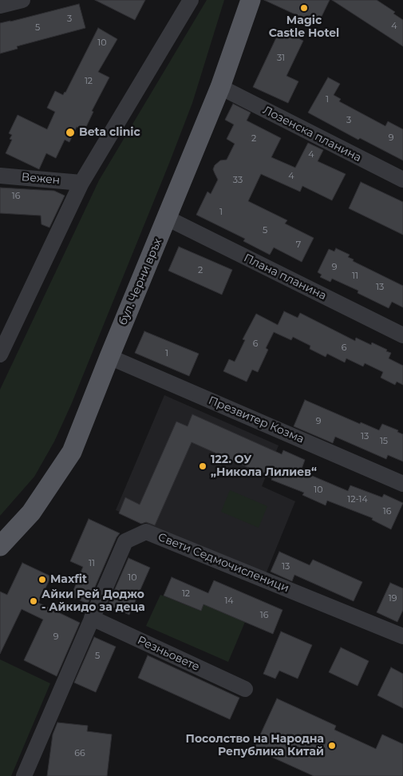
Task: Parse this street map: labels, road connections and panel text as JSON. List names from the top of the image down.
{
  "streets": {
    "main road": ["бул. Черни връх"],
    "street": [
      "Лозенска планина",
      "Вежен",
      "Плана планина",
      "Презвитер Козма",
      "Свети Седмочисленици",
      "Резньовете"
    ]
  },
  "crossings": [
    ["Лозенска планина", "бул. Черни връх"],
    ["Плана планина", "бул. Черни връх"],
    ["бул. Черни връх", "Презвитер Козма"],
    ["Свети Седмочисленици", "Резньовете"]
  ],
  "places": [
    "Magic Castle Hotel",
    "Beta clinic",
    "122. ОУ „Никола Лилиев“",
    "Maxfit",
    "Айки Рей Доджо - Айкидо за деца",
    "Посолство на Народна Република Китай"
  ],
  "house_numbers": [
    "3",
    "4",
    "5",
    "10",
    "31",
    "12",
    "1",
    "3",
    "9",
    "2",
    "4",
    "4",
    "33",
    "16",
    "1",
    "5",
    "7",
    "9",
    "2",
    "11",
    "13",
    "6",
    "6",
    "1",
    "9",
    "13",
    "15",
    "10",
    "12-14",
    "16",
    "11",
    "13",
    "10",
    "12",
    "19",
    "14",
    "16",
    "9",
    "5",
    "66"
  ]
}
